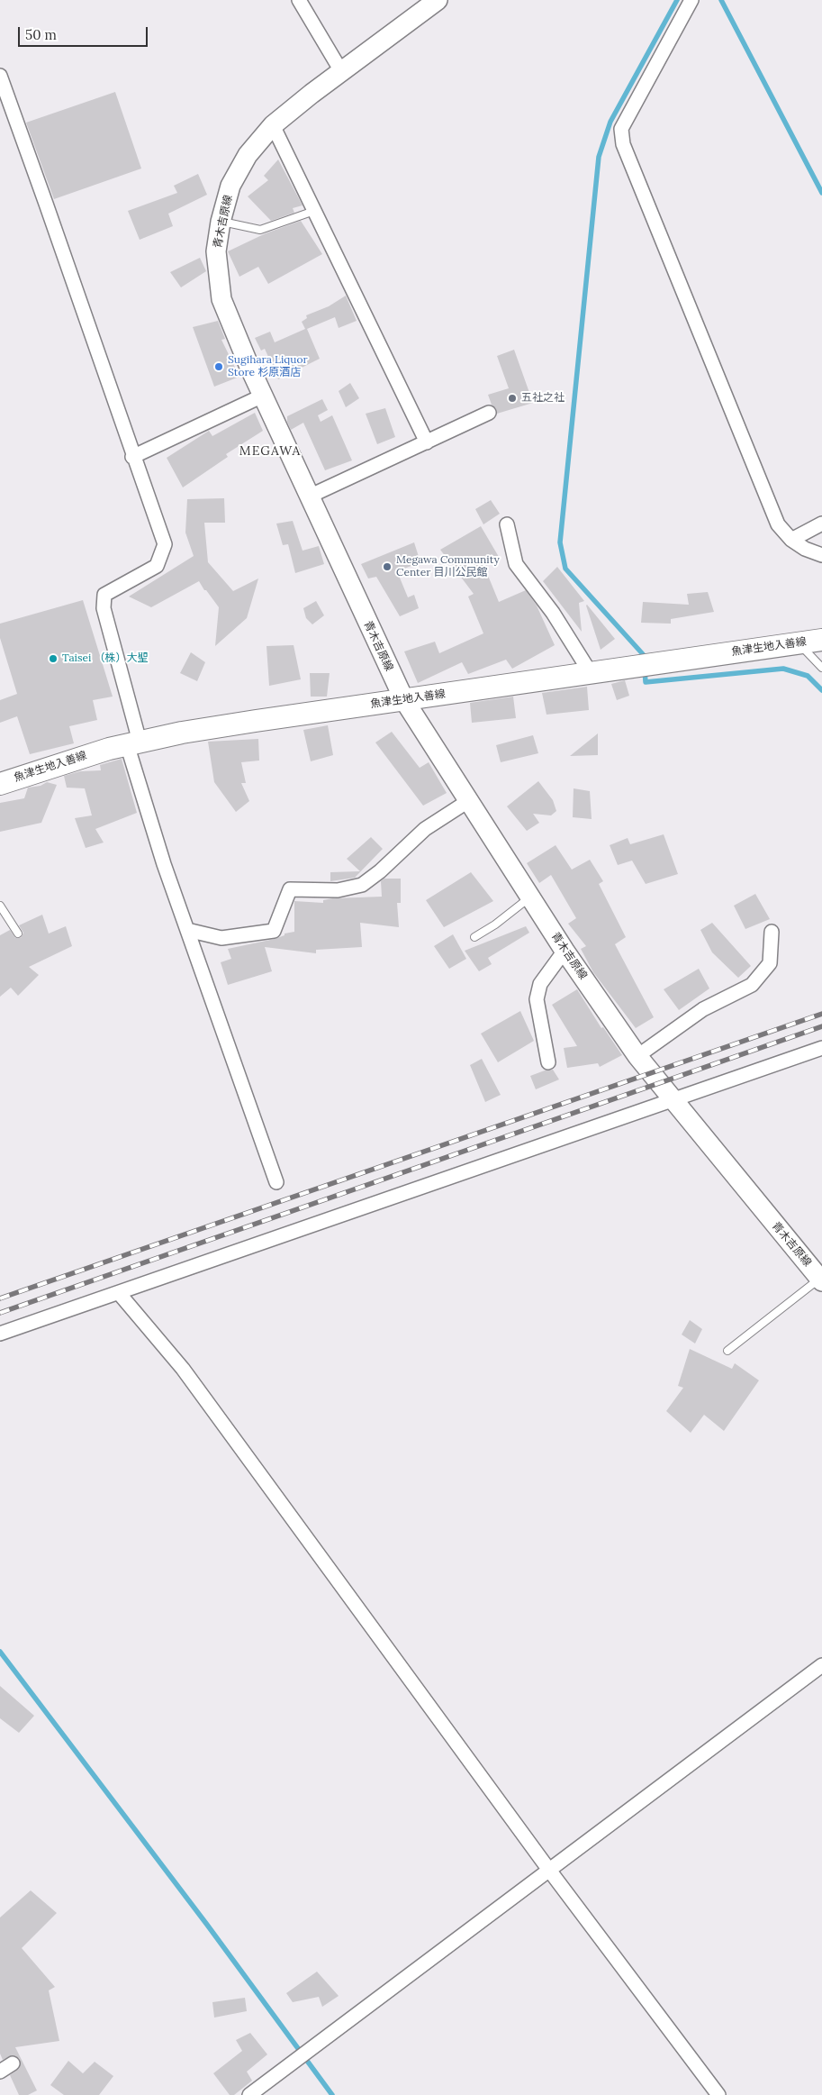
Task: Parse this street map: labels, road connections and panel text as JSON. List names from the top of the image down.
{
  "streets": {
    "main road": ["青木吉原線", "魚津生地入善線"]
  },
  "crossings": [
    ["青木吉原線", "魚津生地入善線"]
  ],
  "districts": ["MEGAWA"],
  "places": [
    "Sugihara Liquor Store 杉原酒店",
    "五社之社",
    "Megawa Community Center 目川公民館",
    "Taisei （株）大聖"
  ],
  "scale_bar": "50 m"
}
